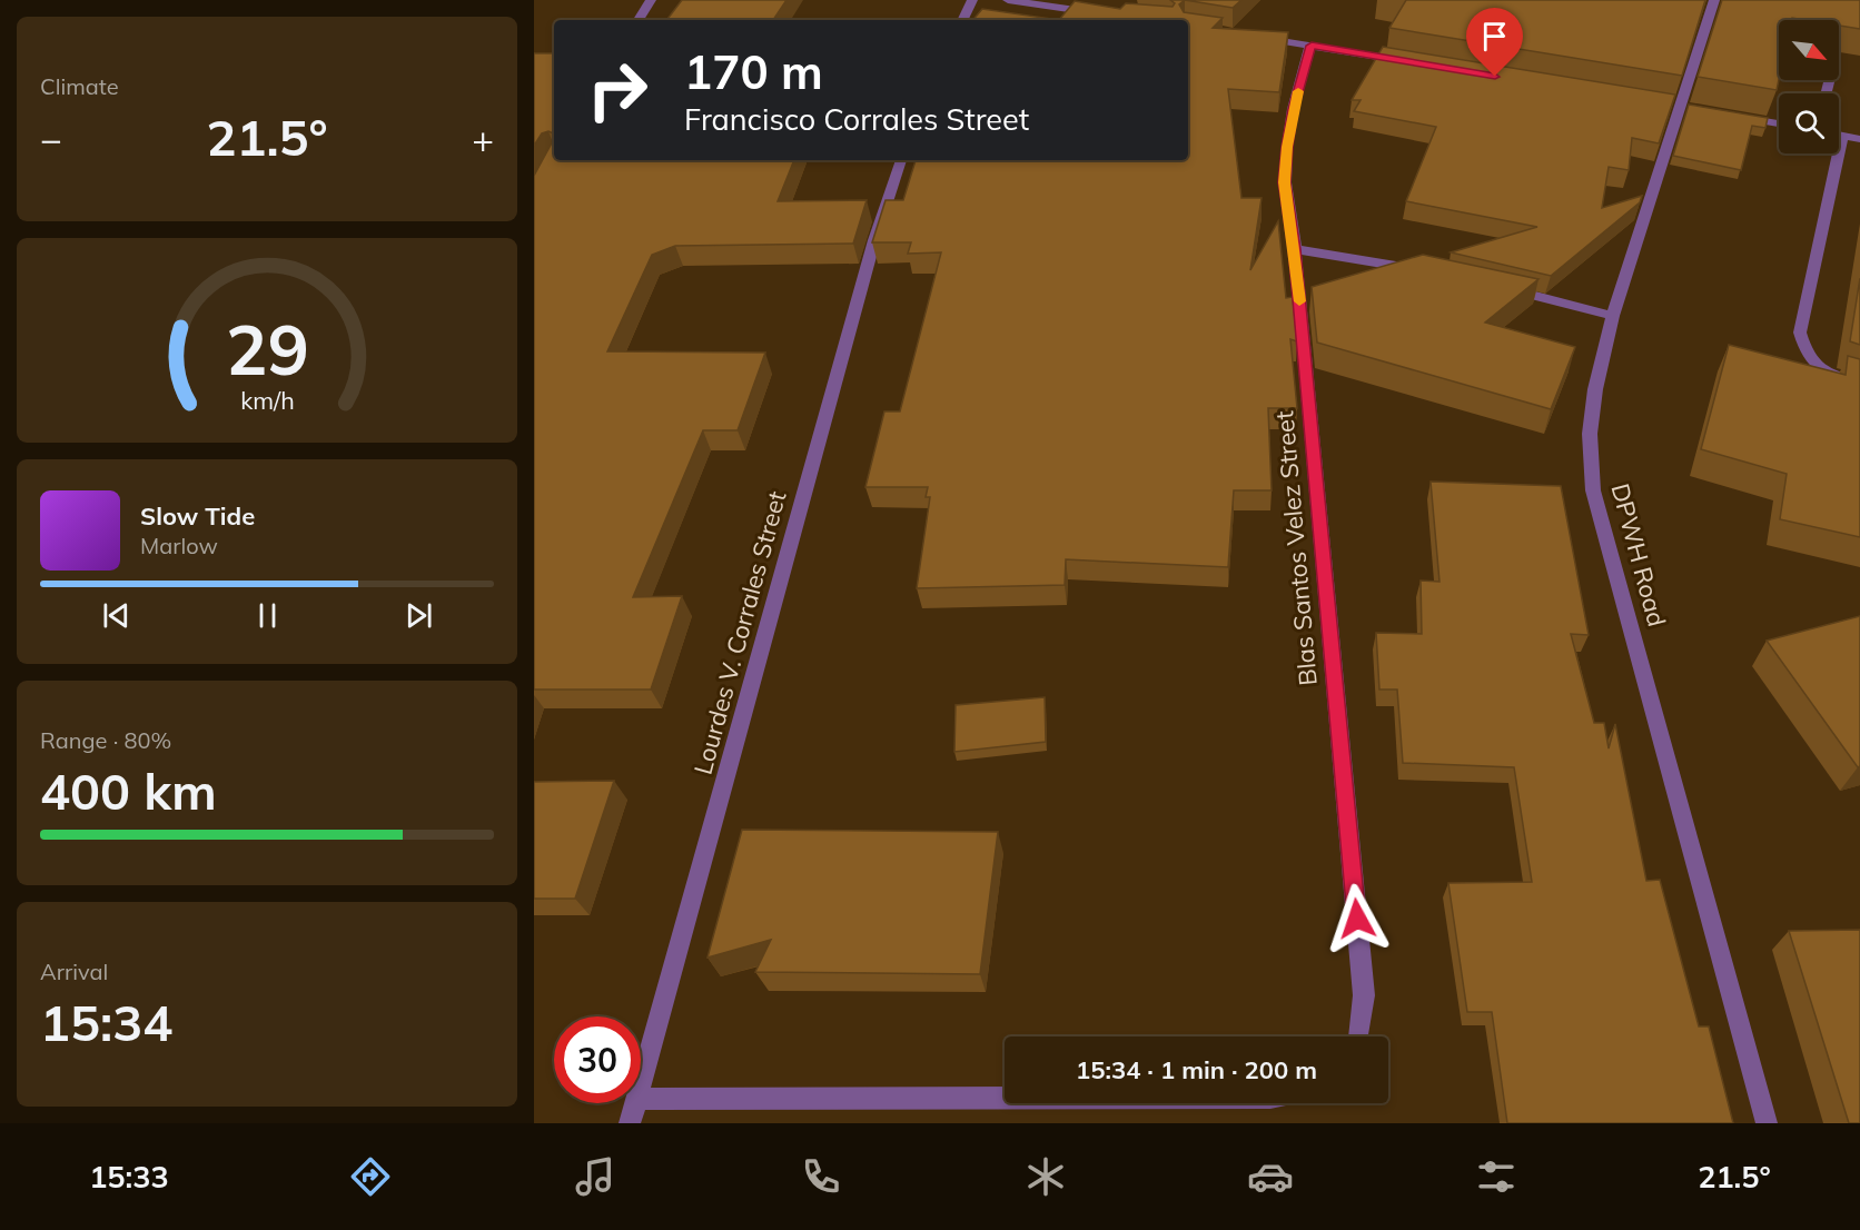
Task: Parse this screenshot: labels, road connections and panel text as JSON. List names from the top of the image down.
{
  "streets": {
    "street": ["Blas Santos Velez Street", "DPWH Road", "Lourdes V. Corrales Street"]
  },
  "north": "bottom right",
  "page": {
    "tile": [
      "Climate",
      ["Range · 80%", "400 km"],
      ["Arrival", "15:34"]
    ],
    "turn": ["170 m", "Francisco Corrales Street"],
    "heat": ["−", "21.5°", "+"],
    "song": ["Slow Tide", "Marlow"],
    "limit": "30",
    "trip": "15:34 · 1 min · 200 m",
    "tabs": ["15:33", "21.5°"],
    "gauge": ["29", "km/h"]
  }
}
